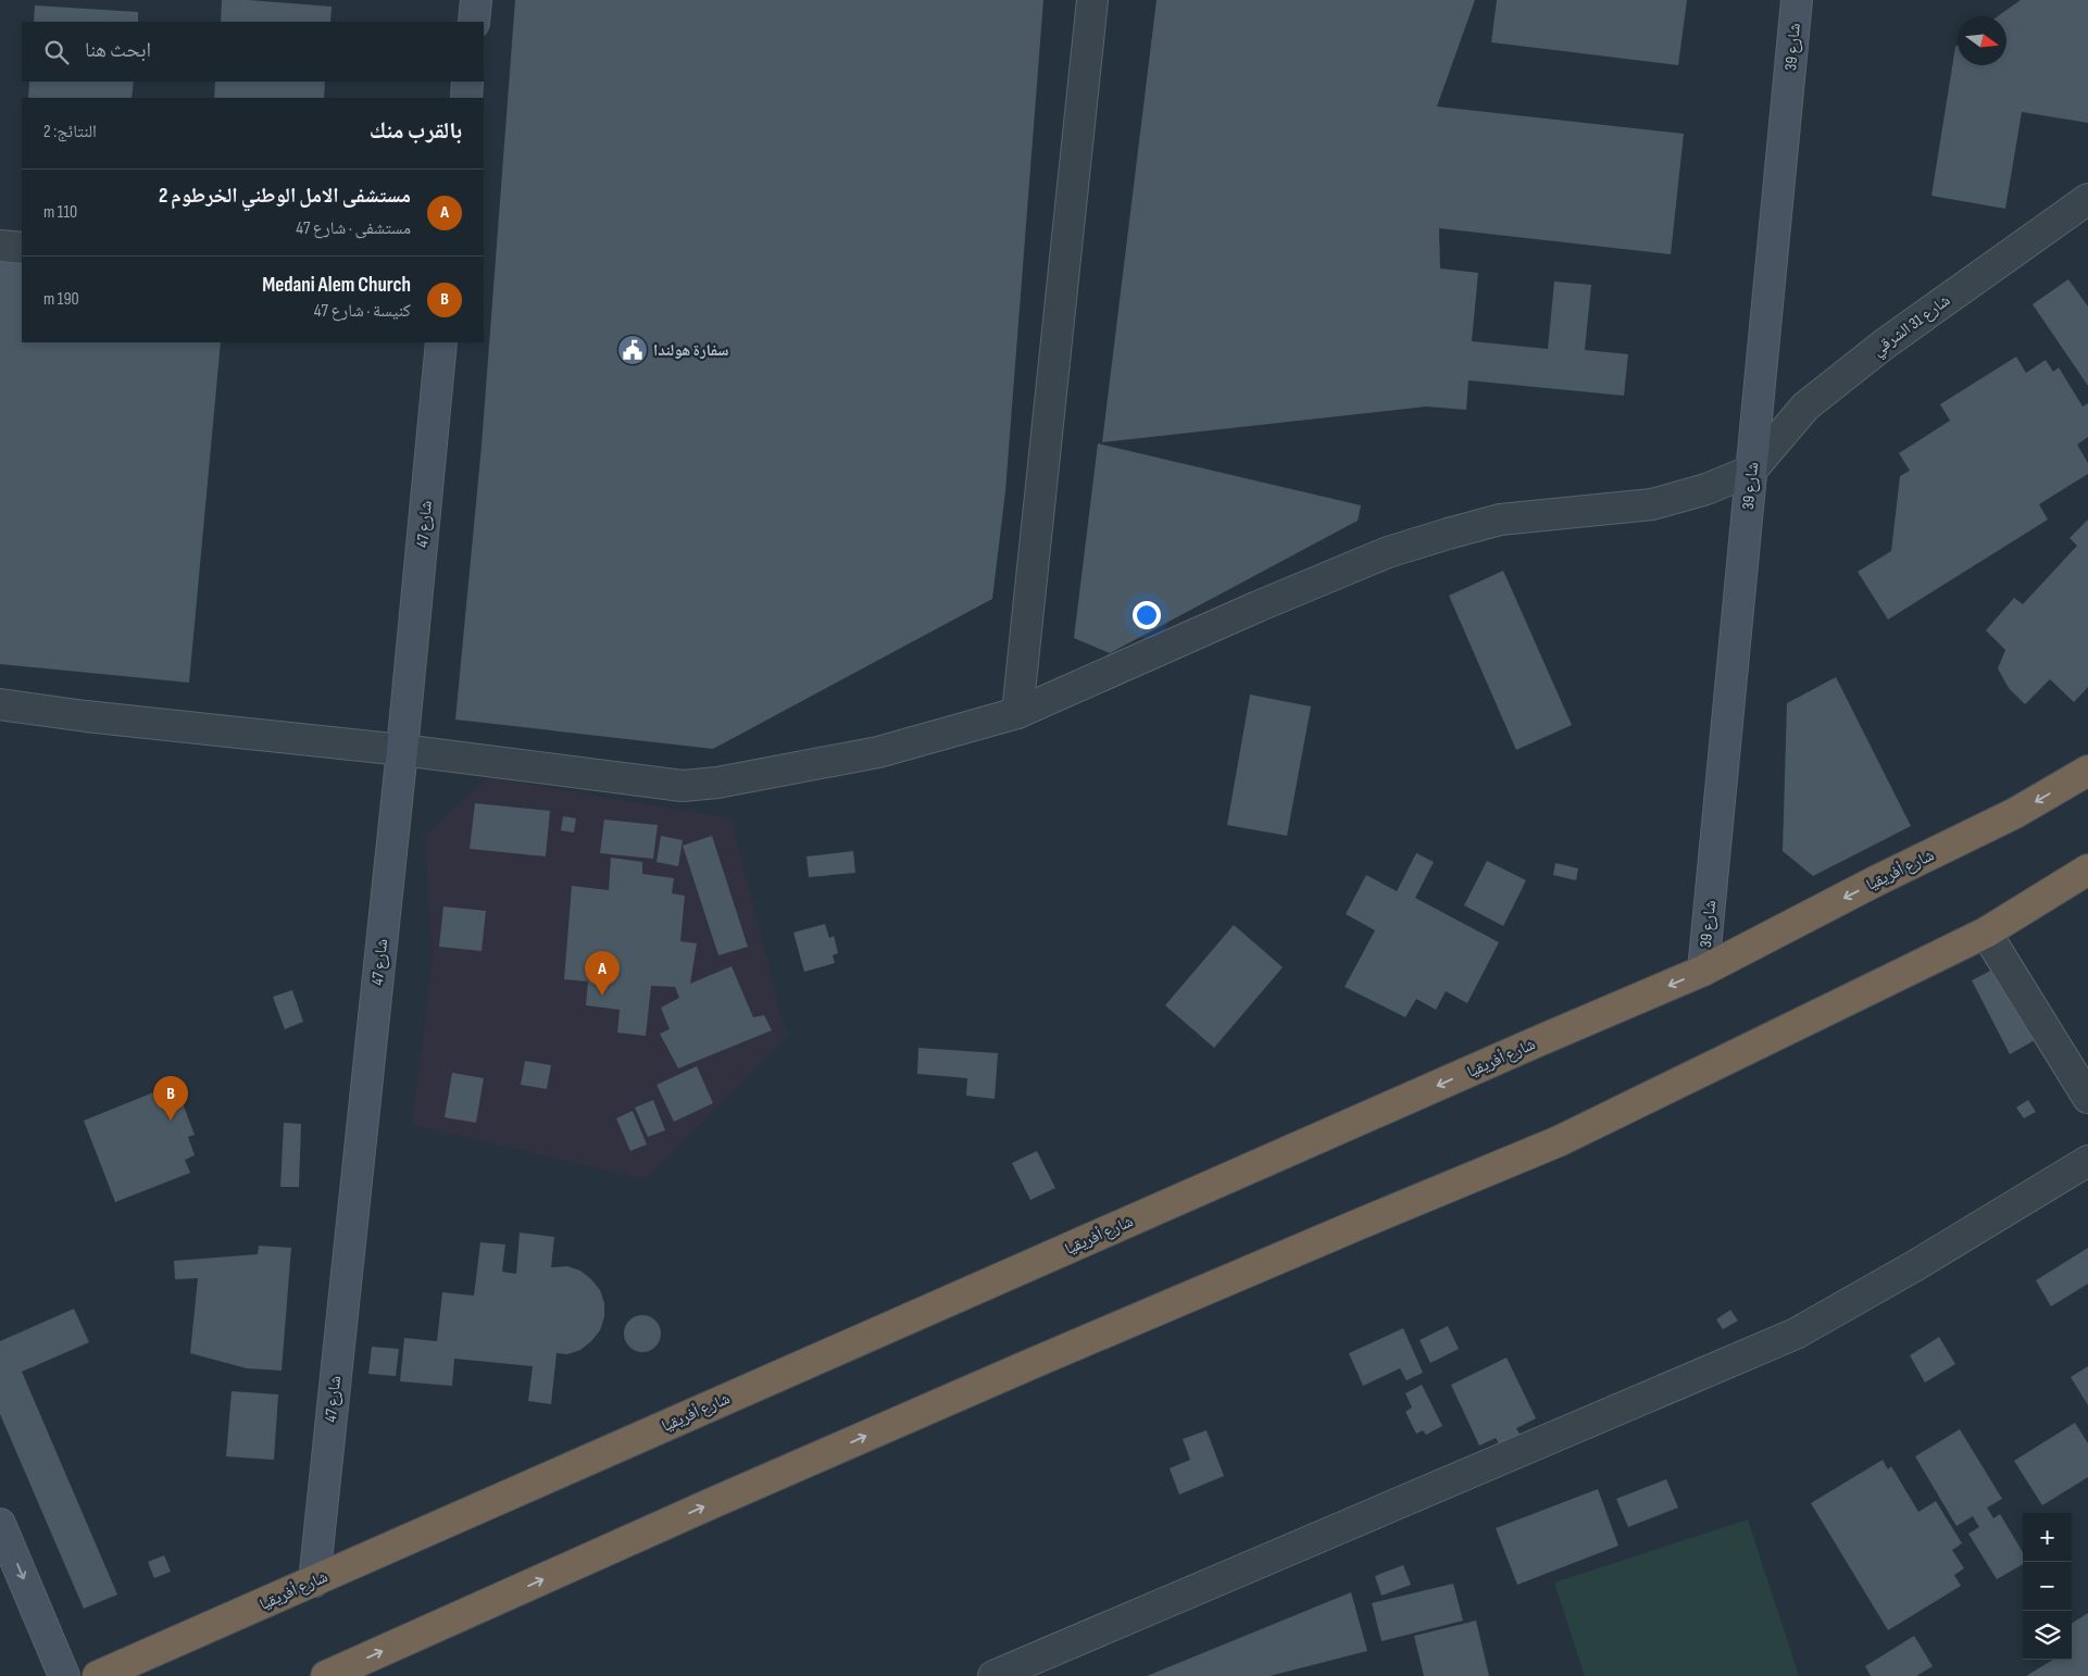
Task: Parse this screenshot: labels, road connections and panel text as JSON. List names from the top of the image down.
{
  "streets": {
    "highway": ["شارع أفريقيا"],
    "street": ["شارع 39", "شارع 31 الشرقي", "شارع 47"]
  },
  "crossings": [
    ["شارع 39", "شارع 31 الشرقي"],
    ["شارع 39", "شارع أفريقيا"],
    ["شارع 47", "شارع أفريقيا"]
  ],
  "places": {
    "public building": ["سفارة هولندا"]
  },
  "north": "right",
  "page": {
    "search": "ابحث هنا",
    "heading": ["بالقرب منك", "النتائج: 2"],
    "list": [
      {
        "mark": "A",
        "name": "مستشفى الامل الوطني الخرطوم 2",
        "note": "مستشفى · شارع 47",
        "value": "110 m"
      },
      {
        "mark": "B",
        "name": "Medani Alem Church",
        "note": "كنيسة · شارع 47",
        "value": "190 m"
      }
    ],
    "pins": ["A", "B"],
    "map_buttons": ["+", "−"]
  }
}
